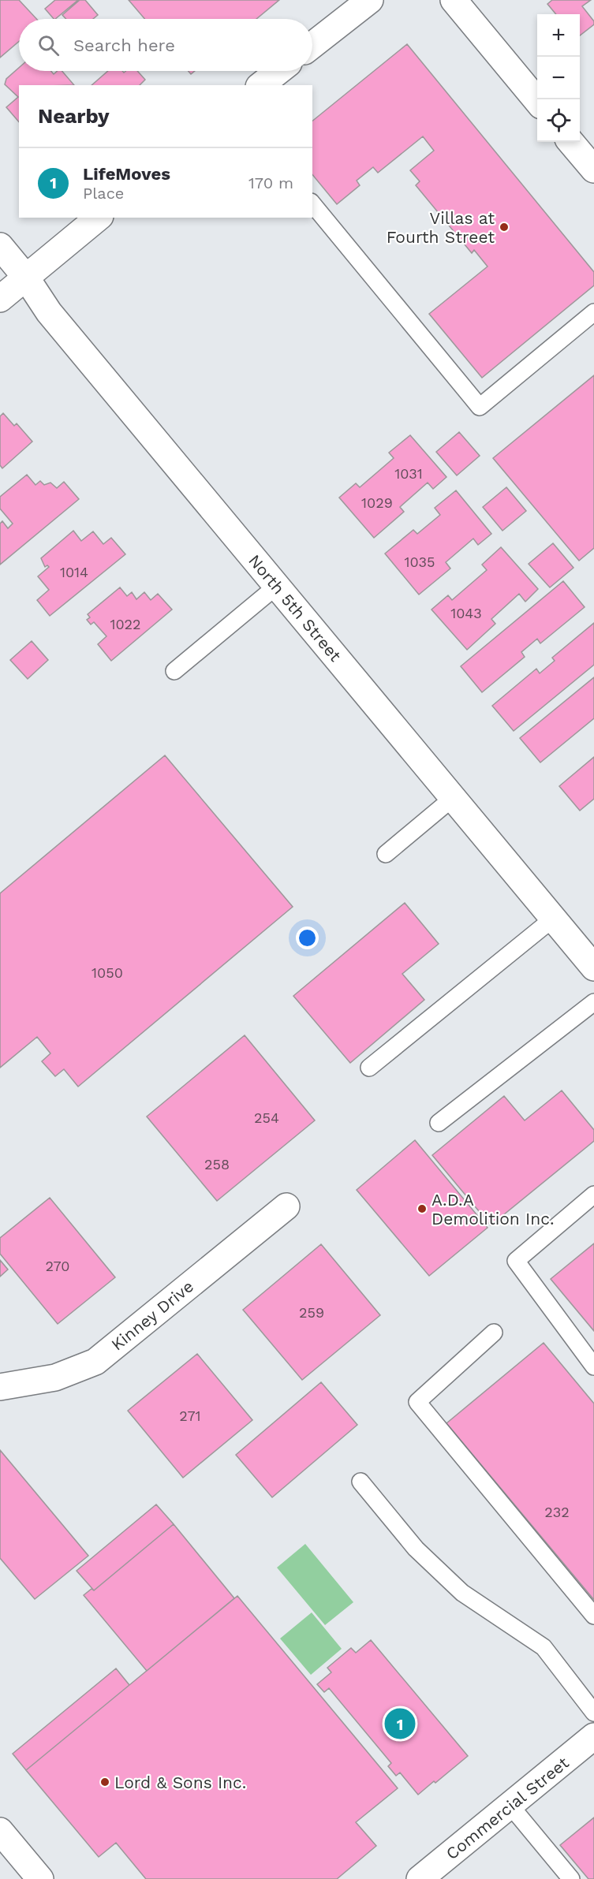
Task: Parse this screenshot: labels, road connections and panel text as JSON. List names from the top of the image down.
{
  "streets": {
    "street": ["North 5th Street", "Kinney Drive", "Commercial Street"]
  },
  "places": ["Villas at Fourth Street", "A.D.A Demolition Inc.", "Lord & Sons Inc."],
  "house_numbers": [
    "1031",
    "1029",
    "1035",
    "1014",
    "1043",
    "1022",
    "1050",
    "254",
    "258",
    "270",
    "259",
    "271",
    "232"
  ],
  "page": {
    "map_buttons": ["+", "−"],
    "search": "Search here",
    "heading": "Nearby",
    "list": [
      {
        "mark": "1",
        "name": "LifeMoves",
        "note": "Place",
        "value": "170 m"
      }
    ],
    "pins": "1"
  }
}
